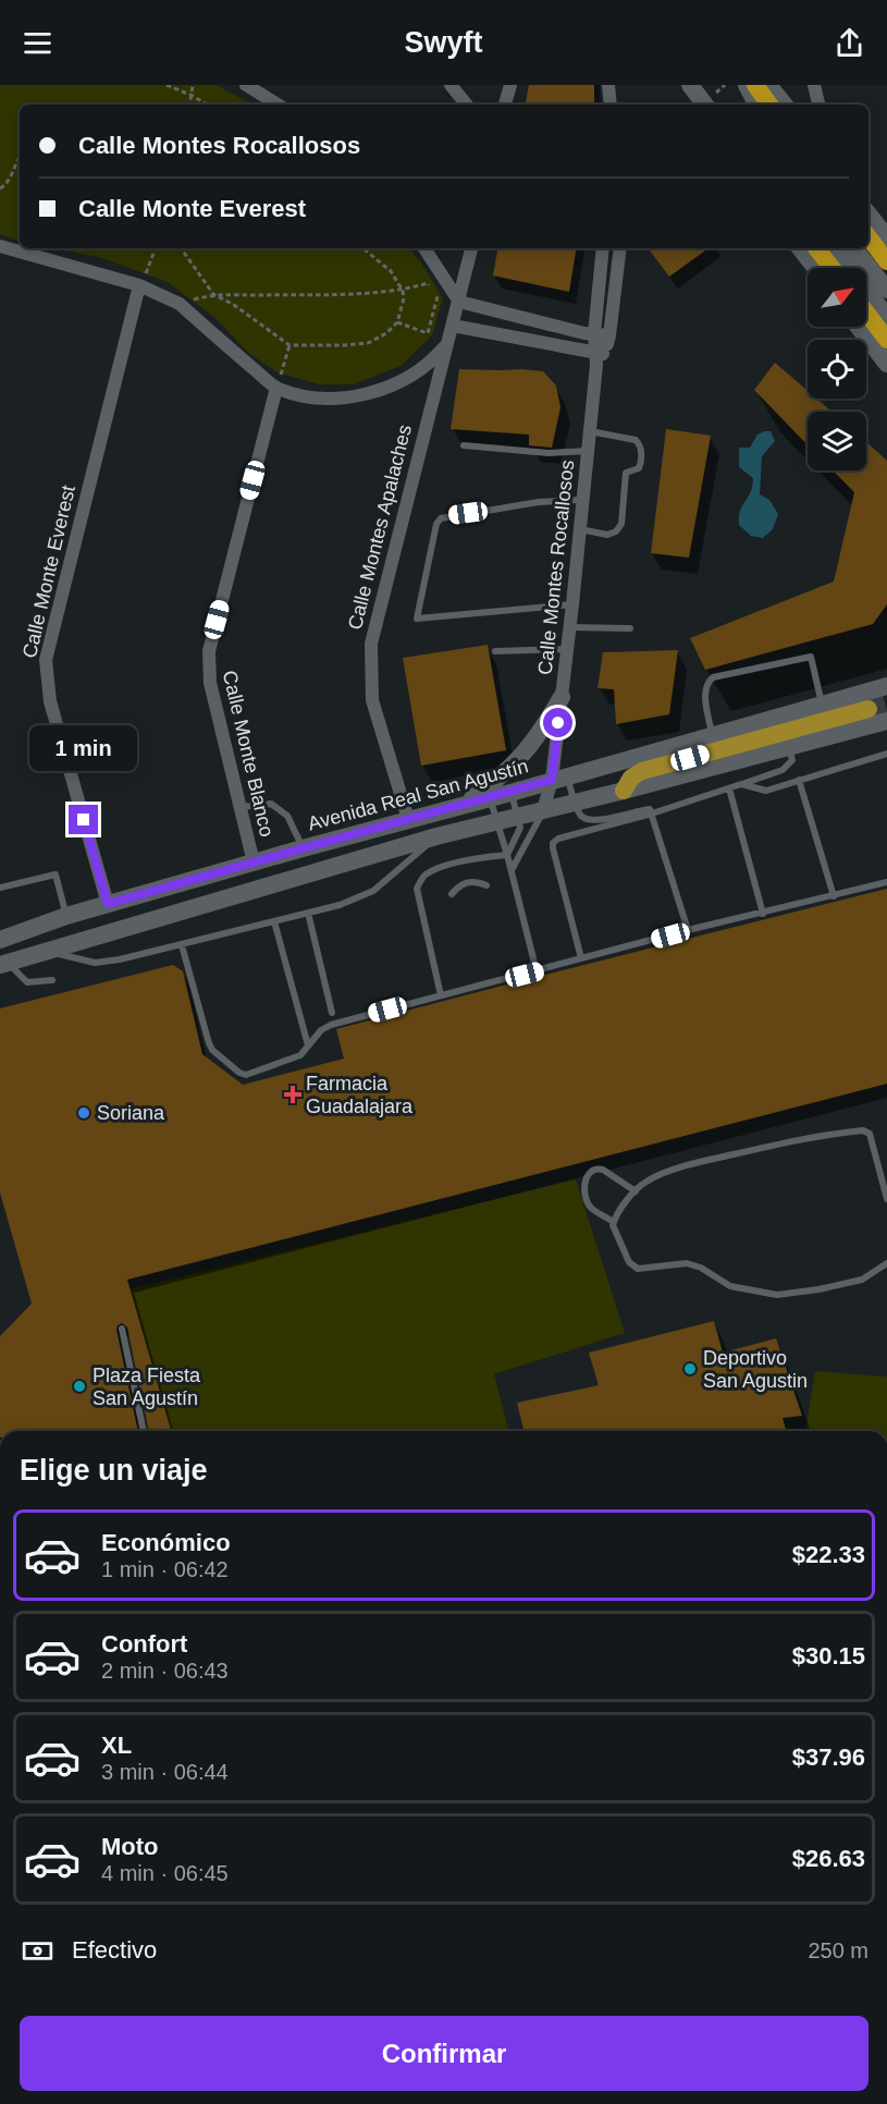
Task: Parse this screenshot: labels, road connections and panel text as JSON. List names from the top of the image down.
{
  "streets": {
    "main road": ["Avenida Real San Agustín"],
    "street": [
      "Calle Montes Apalaches",
      "Calle Montes Rocallosos",
      "Calle Monte Everest",
      "Calle Monte Blanco"
    ]
  },
  "crossings": [
    ["Calle Montes Apalaches", "Avenida Real San Agustín"],
    ["Calle Montes Rocallosos", "Avenida Real San Agustín"],
    ["Calle Monte Everest", "Avenida Real San Agustín"],
    ["Calle Monte Blanco", "Avenida Real San Agustín"]
  ],
  "places": {
    "health": ["Farmacia Guadalajara"],
    "other": ["Soriana", "Deportivo San Agustin", "Plaza Fiesta San Agustín"]
  },
  "north": "top right",
  "page": {
    "header": "Swyft",
    "banner": ["Calle Montes Rocallosos", "Calle Monte Everest"],
    "bubble": "1 min",
    "heading": "Elige un viaje",
    "list": [
      {
        "name": "Económico",
        "note": "1 min · 06:42",
        "value": "$22.33"
      },
      {
        "name": "Confort",
        "note": "2 min · 06:43",
        "value": "$30.15"
      },
      {
        "name": "XL",
        "note": "3 min · 06:44",
        "value": "$37.96"
      },
      {
        "name": "Moto",
        "note": "4 min · 06:45",
        "value": "$26.63"
      }
    ],
    "pay": ["Efectivo", "250 m"],
    "buttons": "Confirmar"
  }
}
